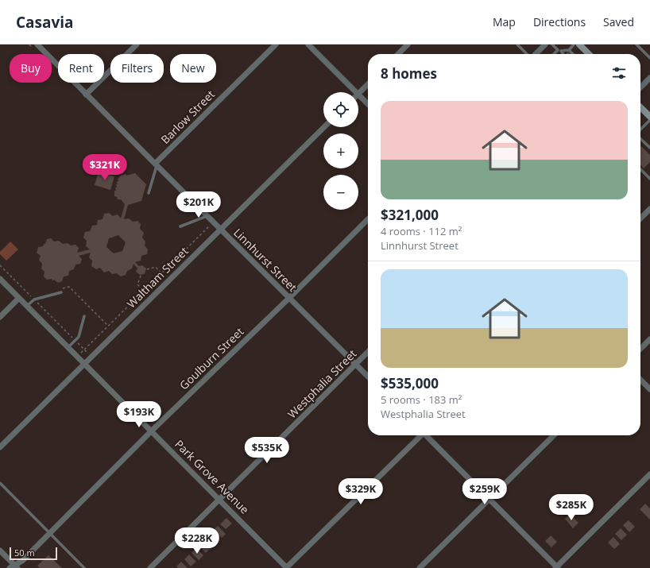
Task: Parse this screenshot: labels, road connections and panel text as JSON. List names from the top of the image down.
{
  "streets": {
    "street": [
      "Barlow Street",
      "Linnhurst Street",
      "Waltham Street",
      "Goulburn Street",
      "Westphalia Street",
      "Park Grove Avenue"
    ]
  },
  "crossings": [
    ["Barlow Street", "Linnhurst Street"],
    ["Linnhurst Street", "Waltham Street"],
    ["Linnhurst Street", "Goulburn Street"],
    ["Linnhurst Street", "Westphalia Street"],
    ["Waltham Street", "Park Grove Avenue"],
    ["Goulburn Street", "Park Grove Avenue"],
    ["Westphalia Street", "Park Grove Avenue"]
  ],
  "scale_bar": "50 m",
  "page": {
    "header": "Casavia",
    "nav": ["Map", "Directions", "Saved"],
    "chip": [
      "Buy",
      "Rent",
      "Filters",
      "New"
    ],
    "heading": "8 homes",
    "map_buttons": ["+", "−"],
    "list": [
      {
        "name": "$321,000",
        "note": "4 rooms · 112 m² · Linnhurst Street"
      },
      {
        "name": "$535,000",
        "note": "5 rooms · 183 m² · Westphalia Street"
      }
    ],
    "price": [
      "$321K",
      "$201K",
      "$193K",
      "$535K",
      "$329K",
      "$259K",
      "$285K",
      "$228K"
    ],
    "scale": "50 m"
  }
}
